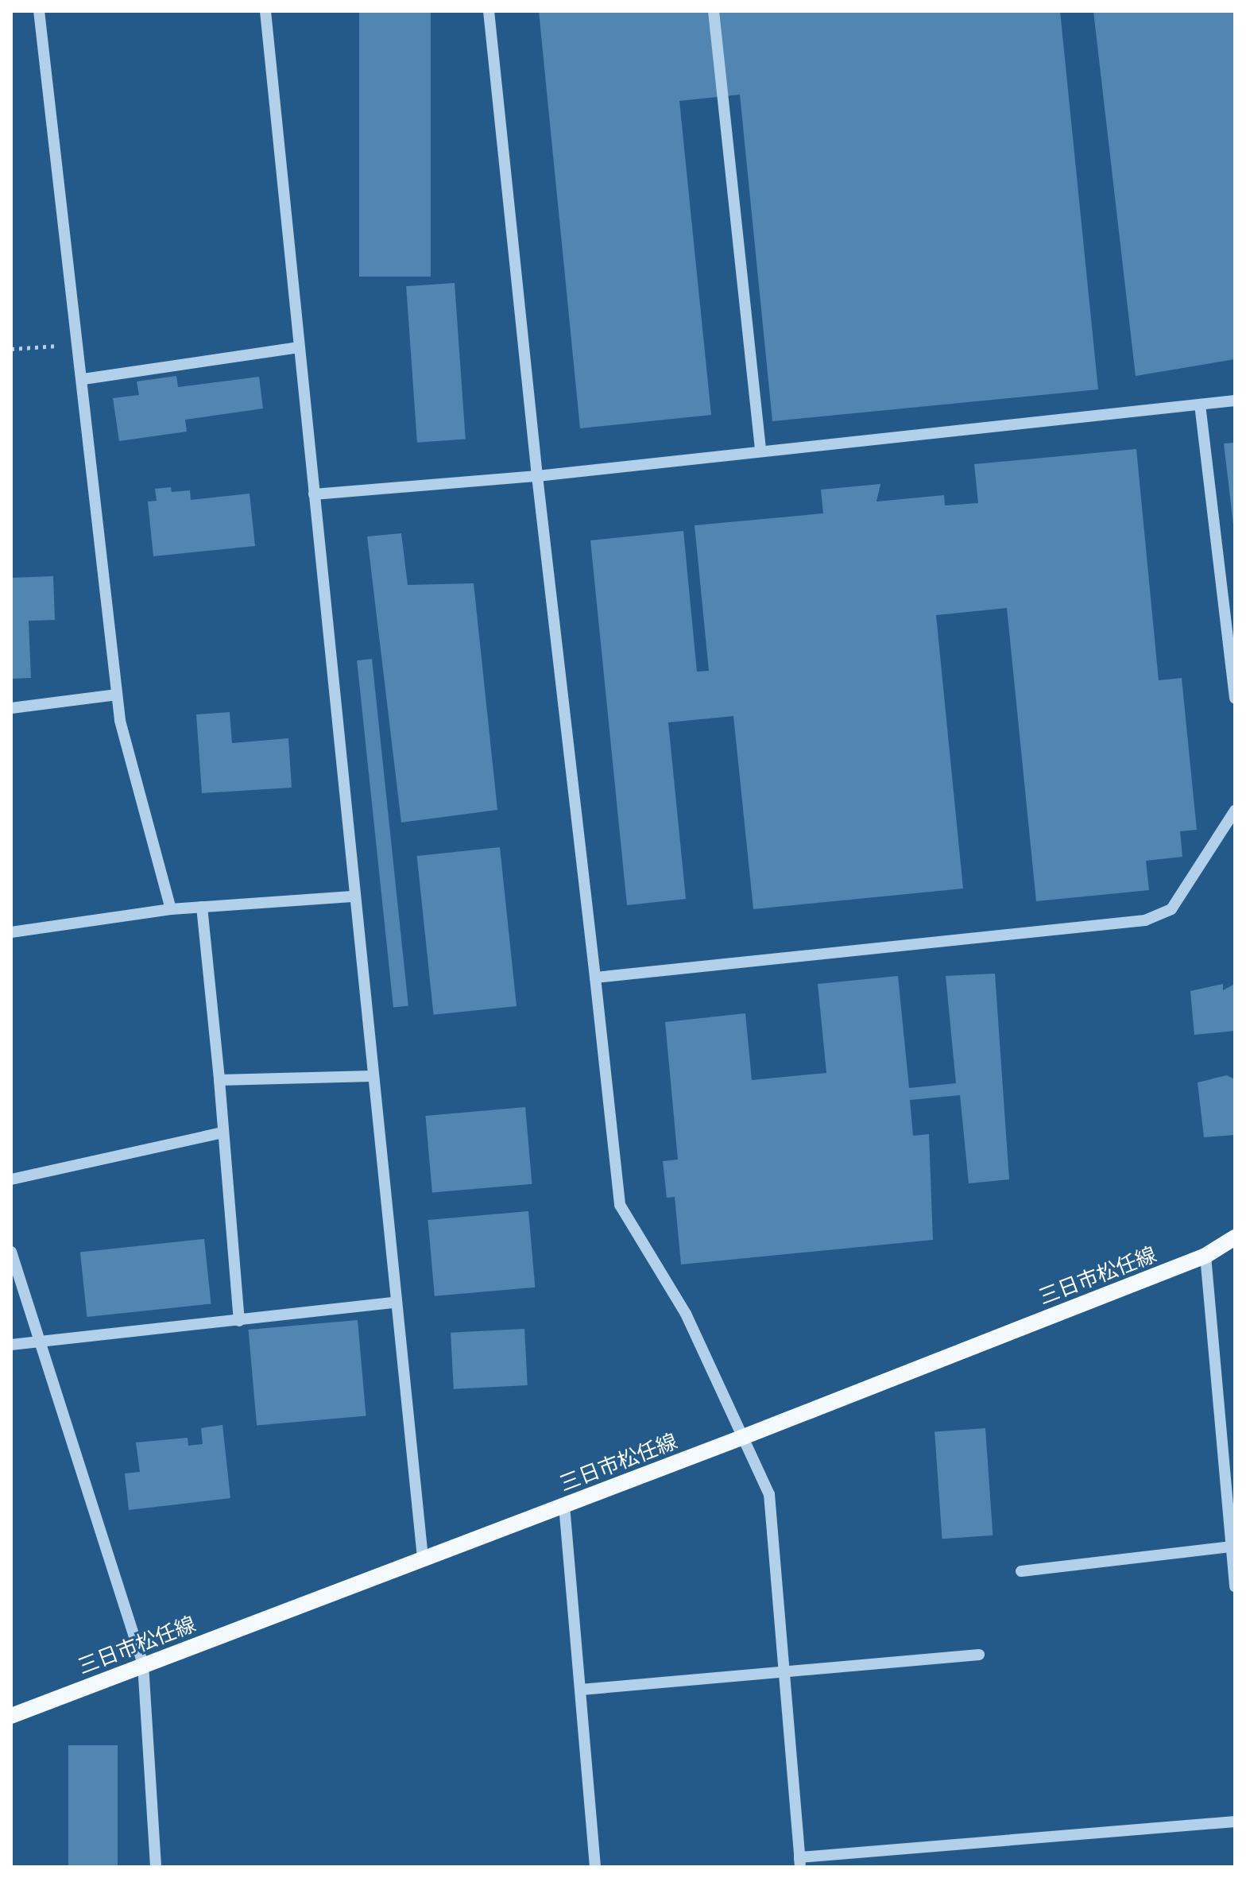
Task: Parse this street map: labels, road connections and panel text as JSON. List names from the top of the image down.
{
  "streets": {
    "main road": ["三日市松任線"]
  }
}
